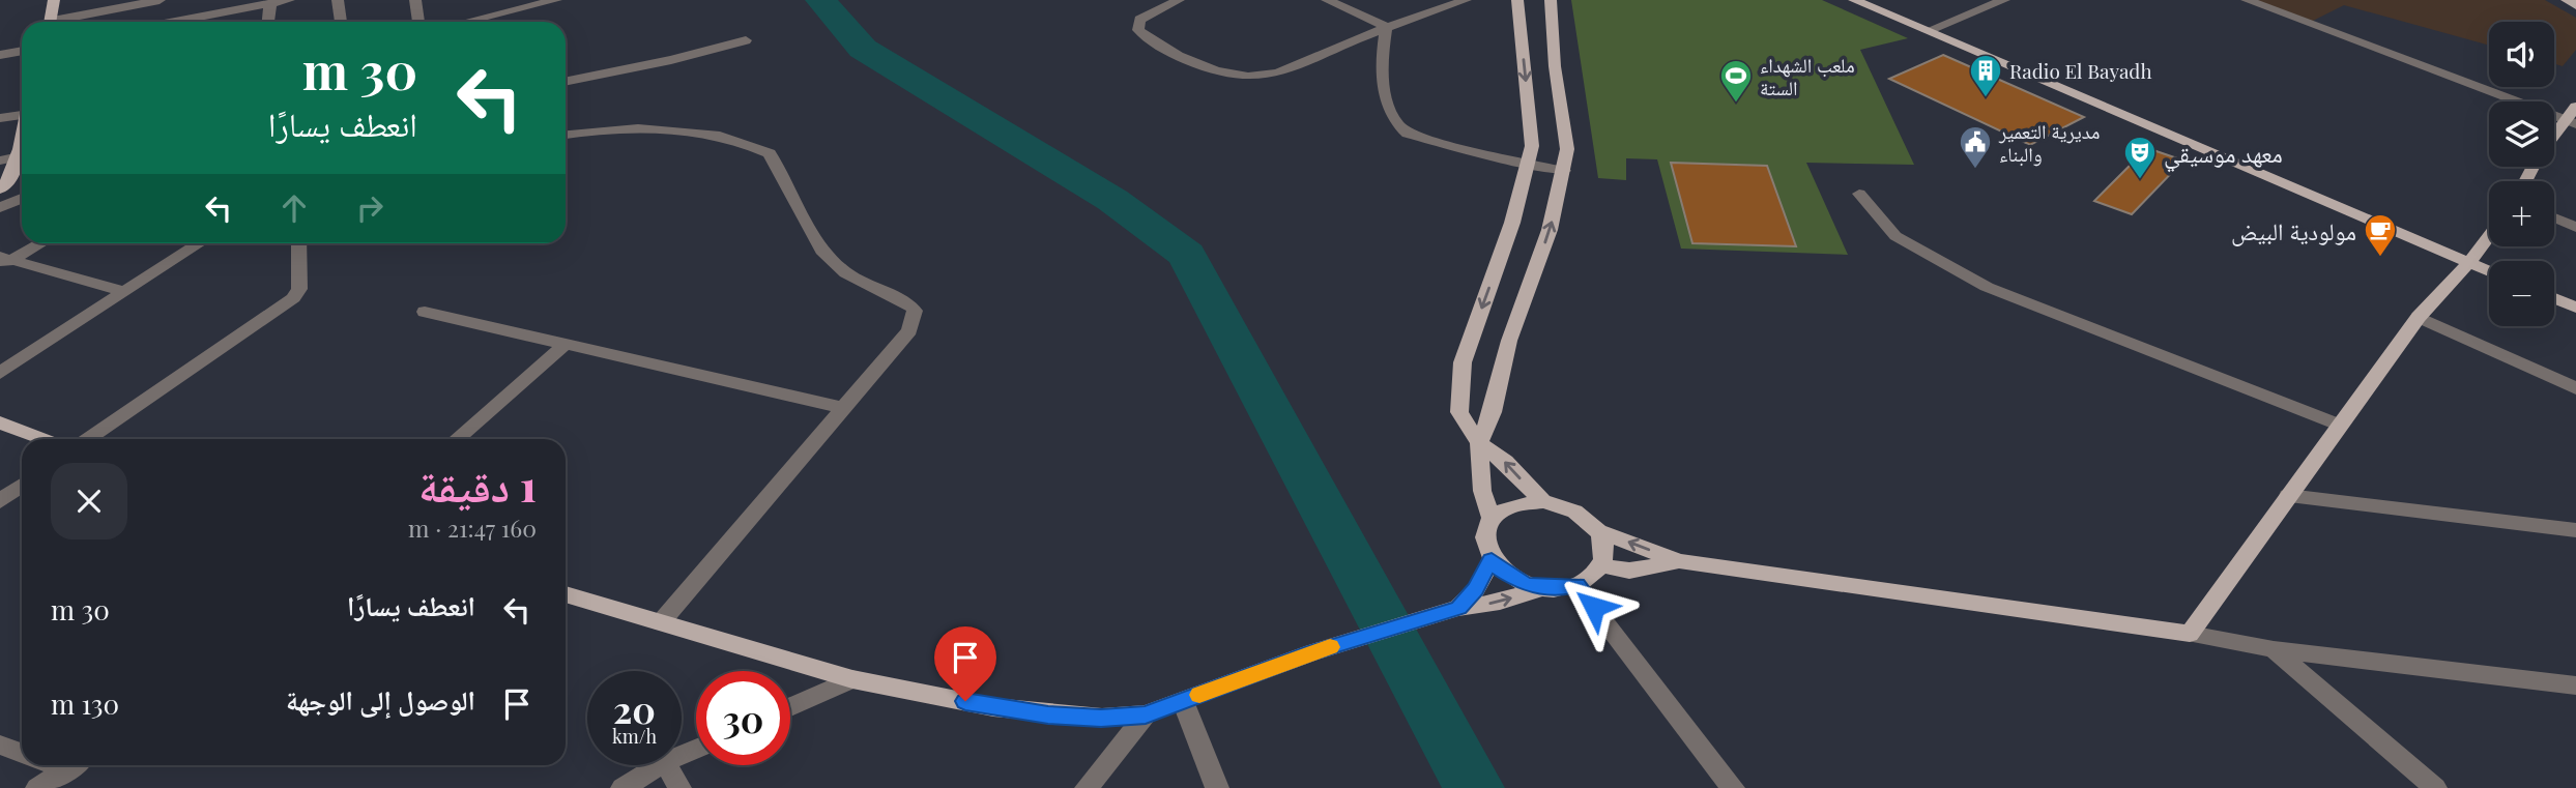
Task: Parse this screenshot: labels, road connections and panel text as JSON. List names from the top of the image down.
{
  "places": {
    "building": ["Radio El Bayadh"],
    "sports": ["ملعب الشهداء الستة"],
    "public building": ["مديرية التعمير والبناء"],
    "theatre": ["معهد موسيقي"],
    "cafe": ["مولودية البيض"]
  },
  "page": {
    "map_buttons": ["+", "−"],
    "turn": ["30 m", "انعطف يسارًا"],
    "heading": ["1 دقيقة", "160 m · 21:47"],
    "list": [
      {
        "name": "انعطف يسارًا",
        "value": "30 m"
      },
      {
        "name": "الوصول إلى الوجهة",
        "value": "130 m"
      }
    ],
    "speed": "20 km/h",
    "limit": "30"
  }
}
